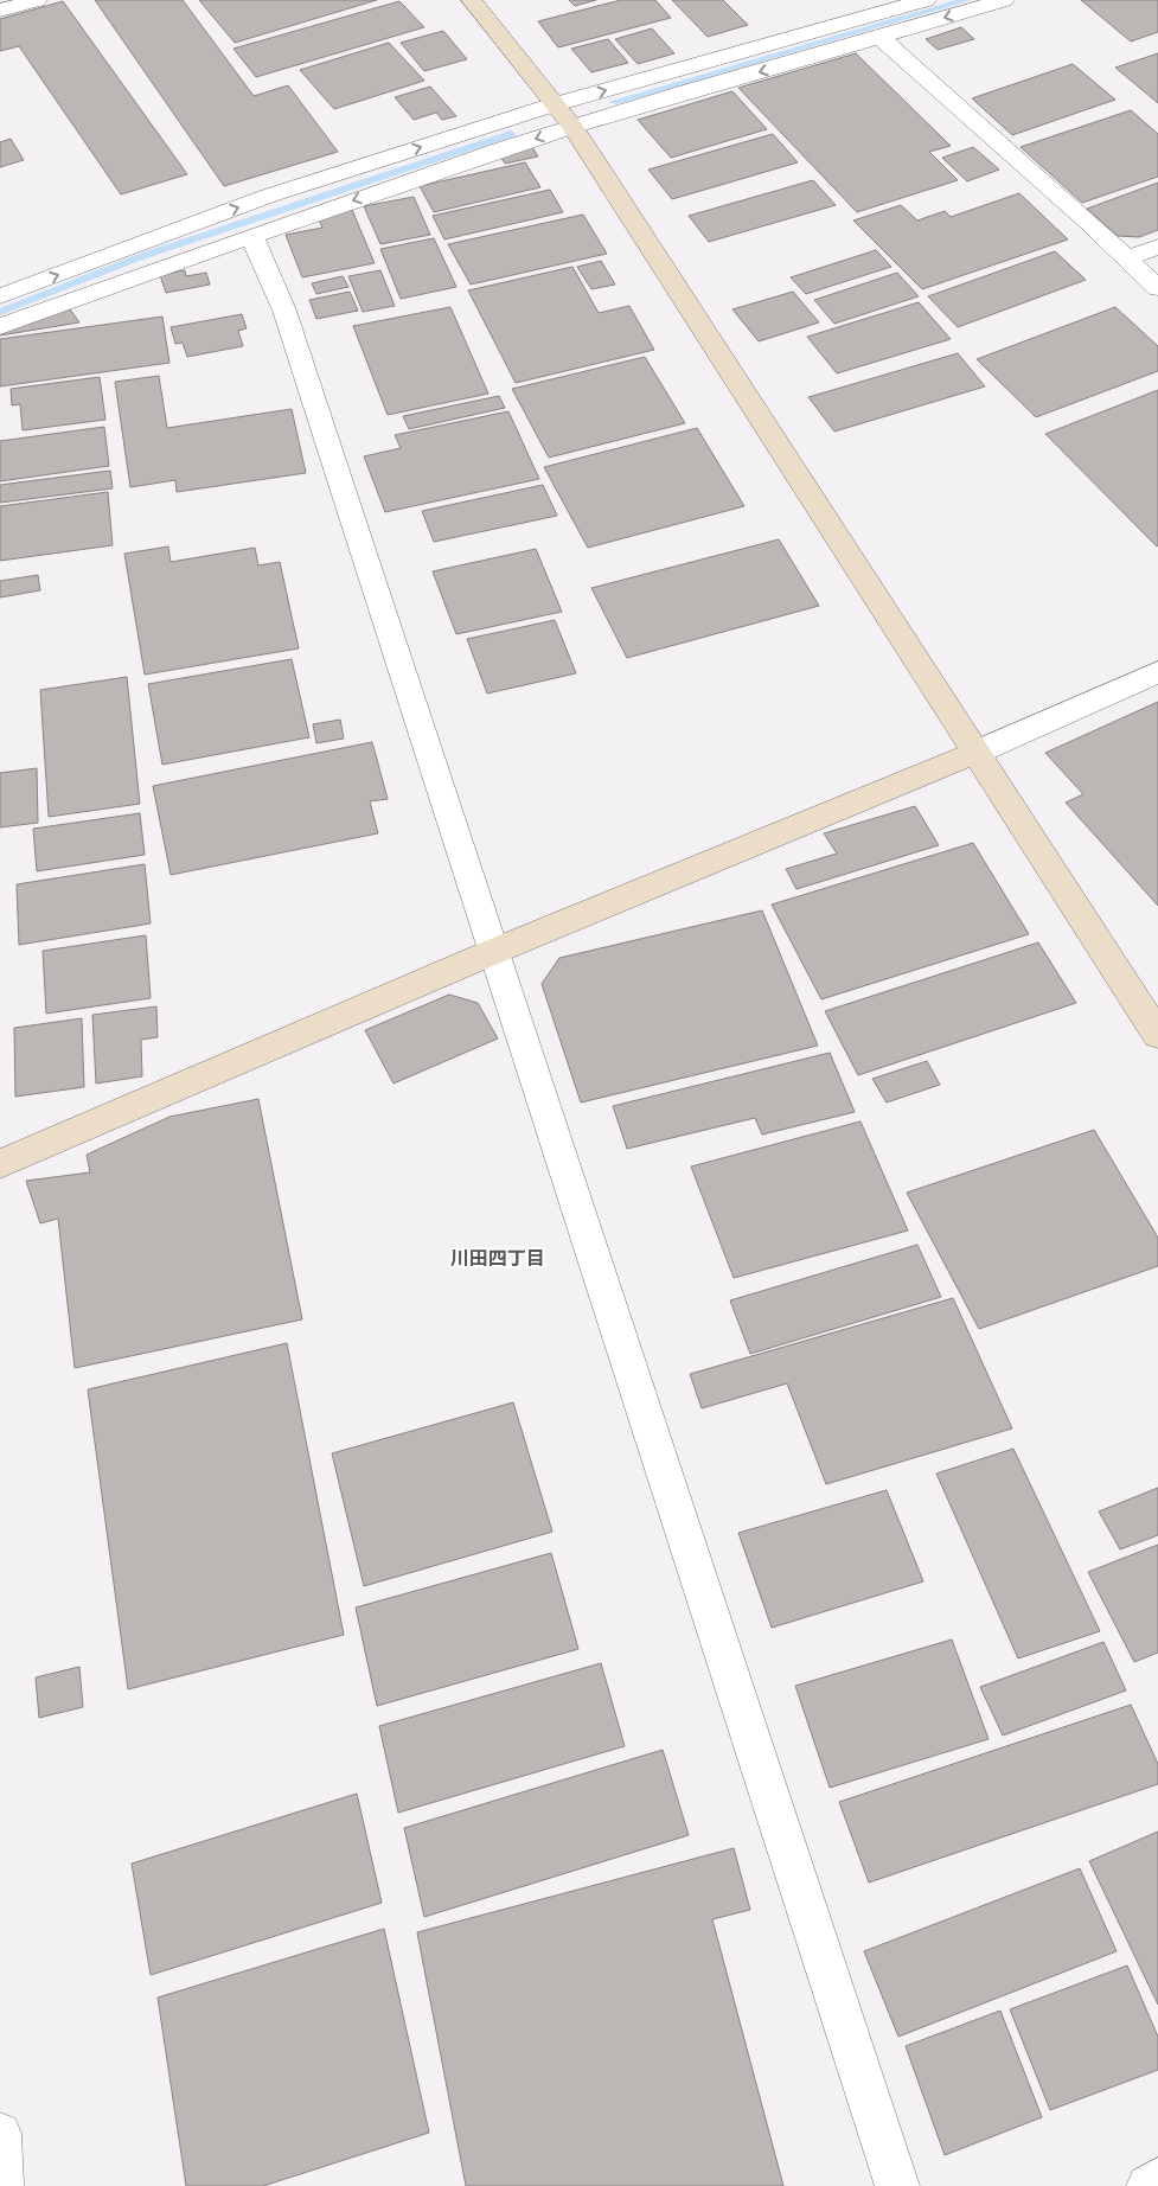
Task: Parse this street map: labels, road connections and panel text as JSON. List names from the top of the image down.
{
  "districts": ["川田四丁目"]
}
